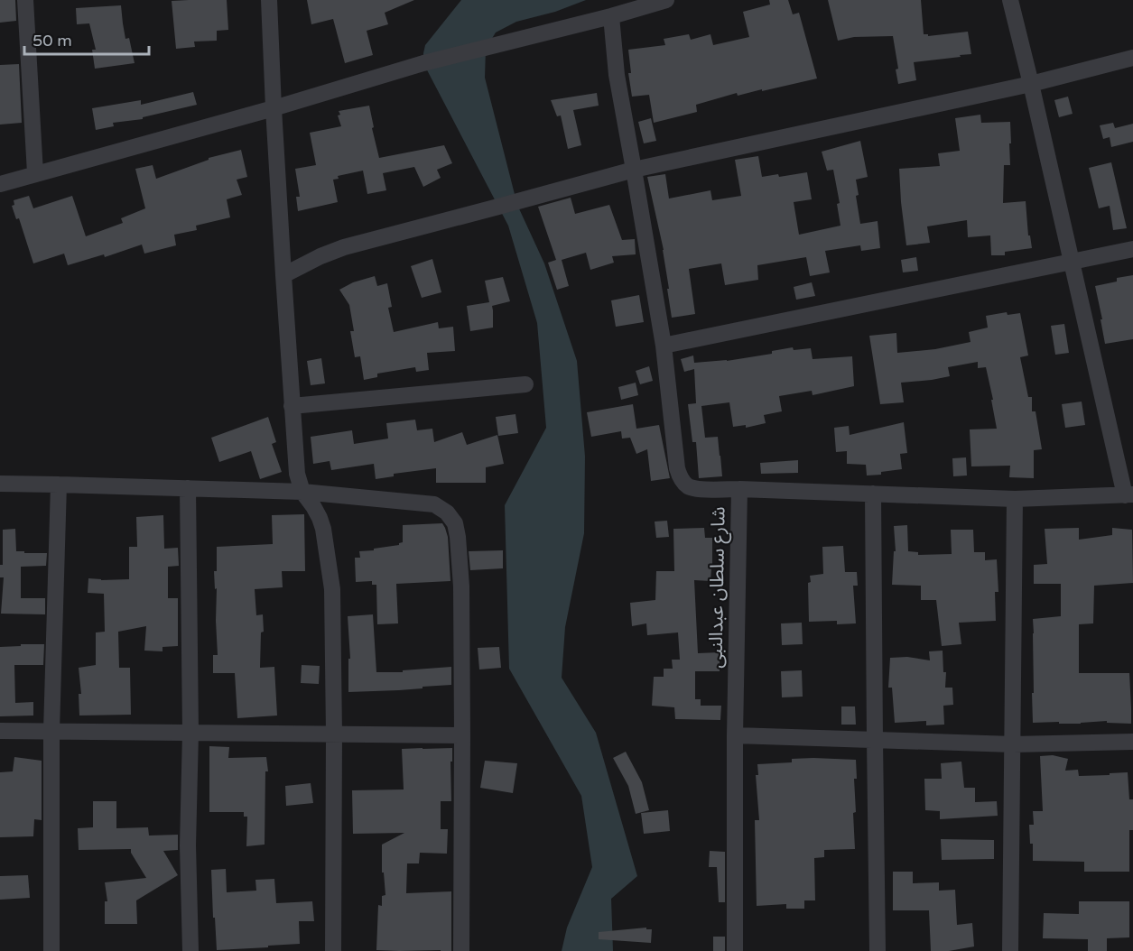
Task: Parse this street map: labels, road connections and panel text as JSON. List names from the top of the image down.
{
  "streets": {
    "street": ["شارع سلطان عبدالنبى"]
  },
  "scale_bar": "50 m"
}
